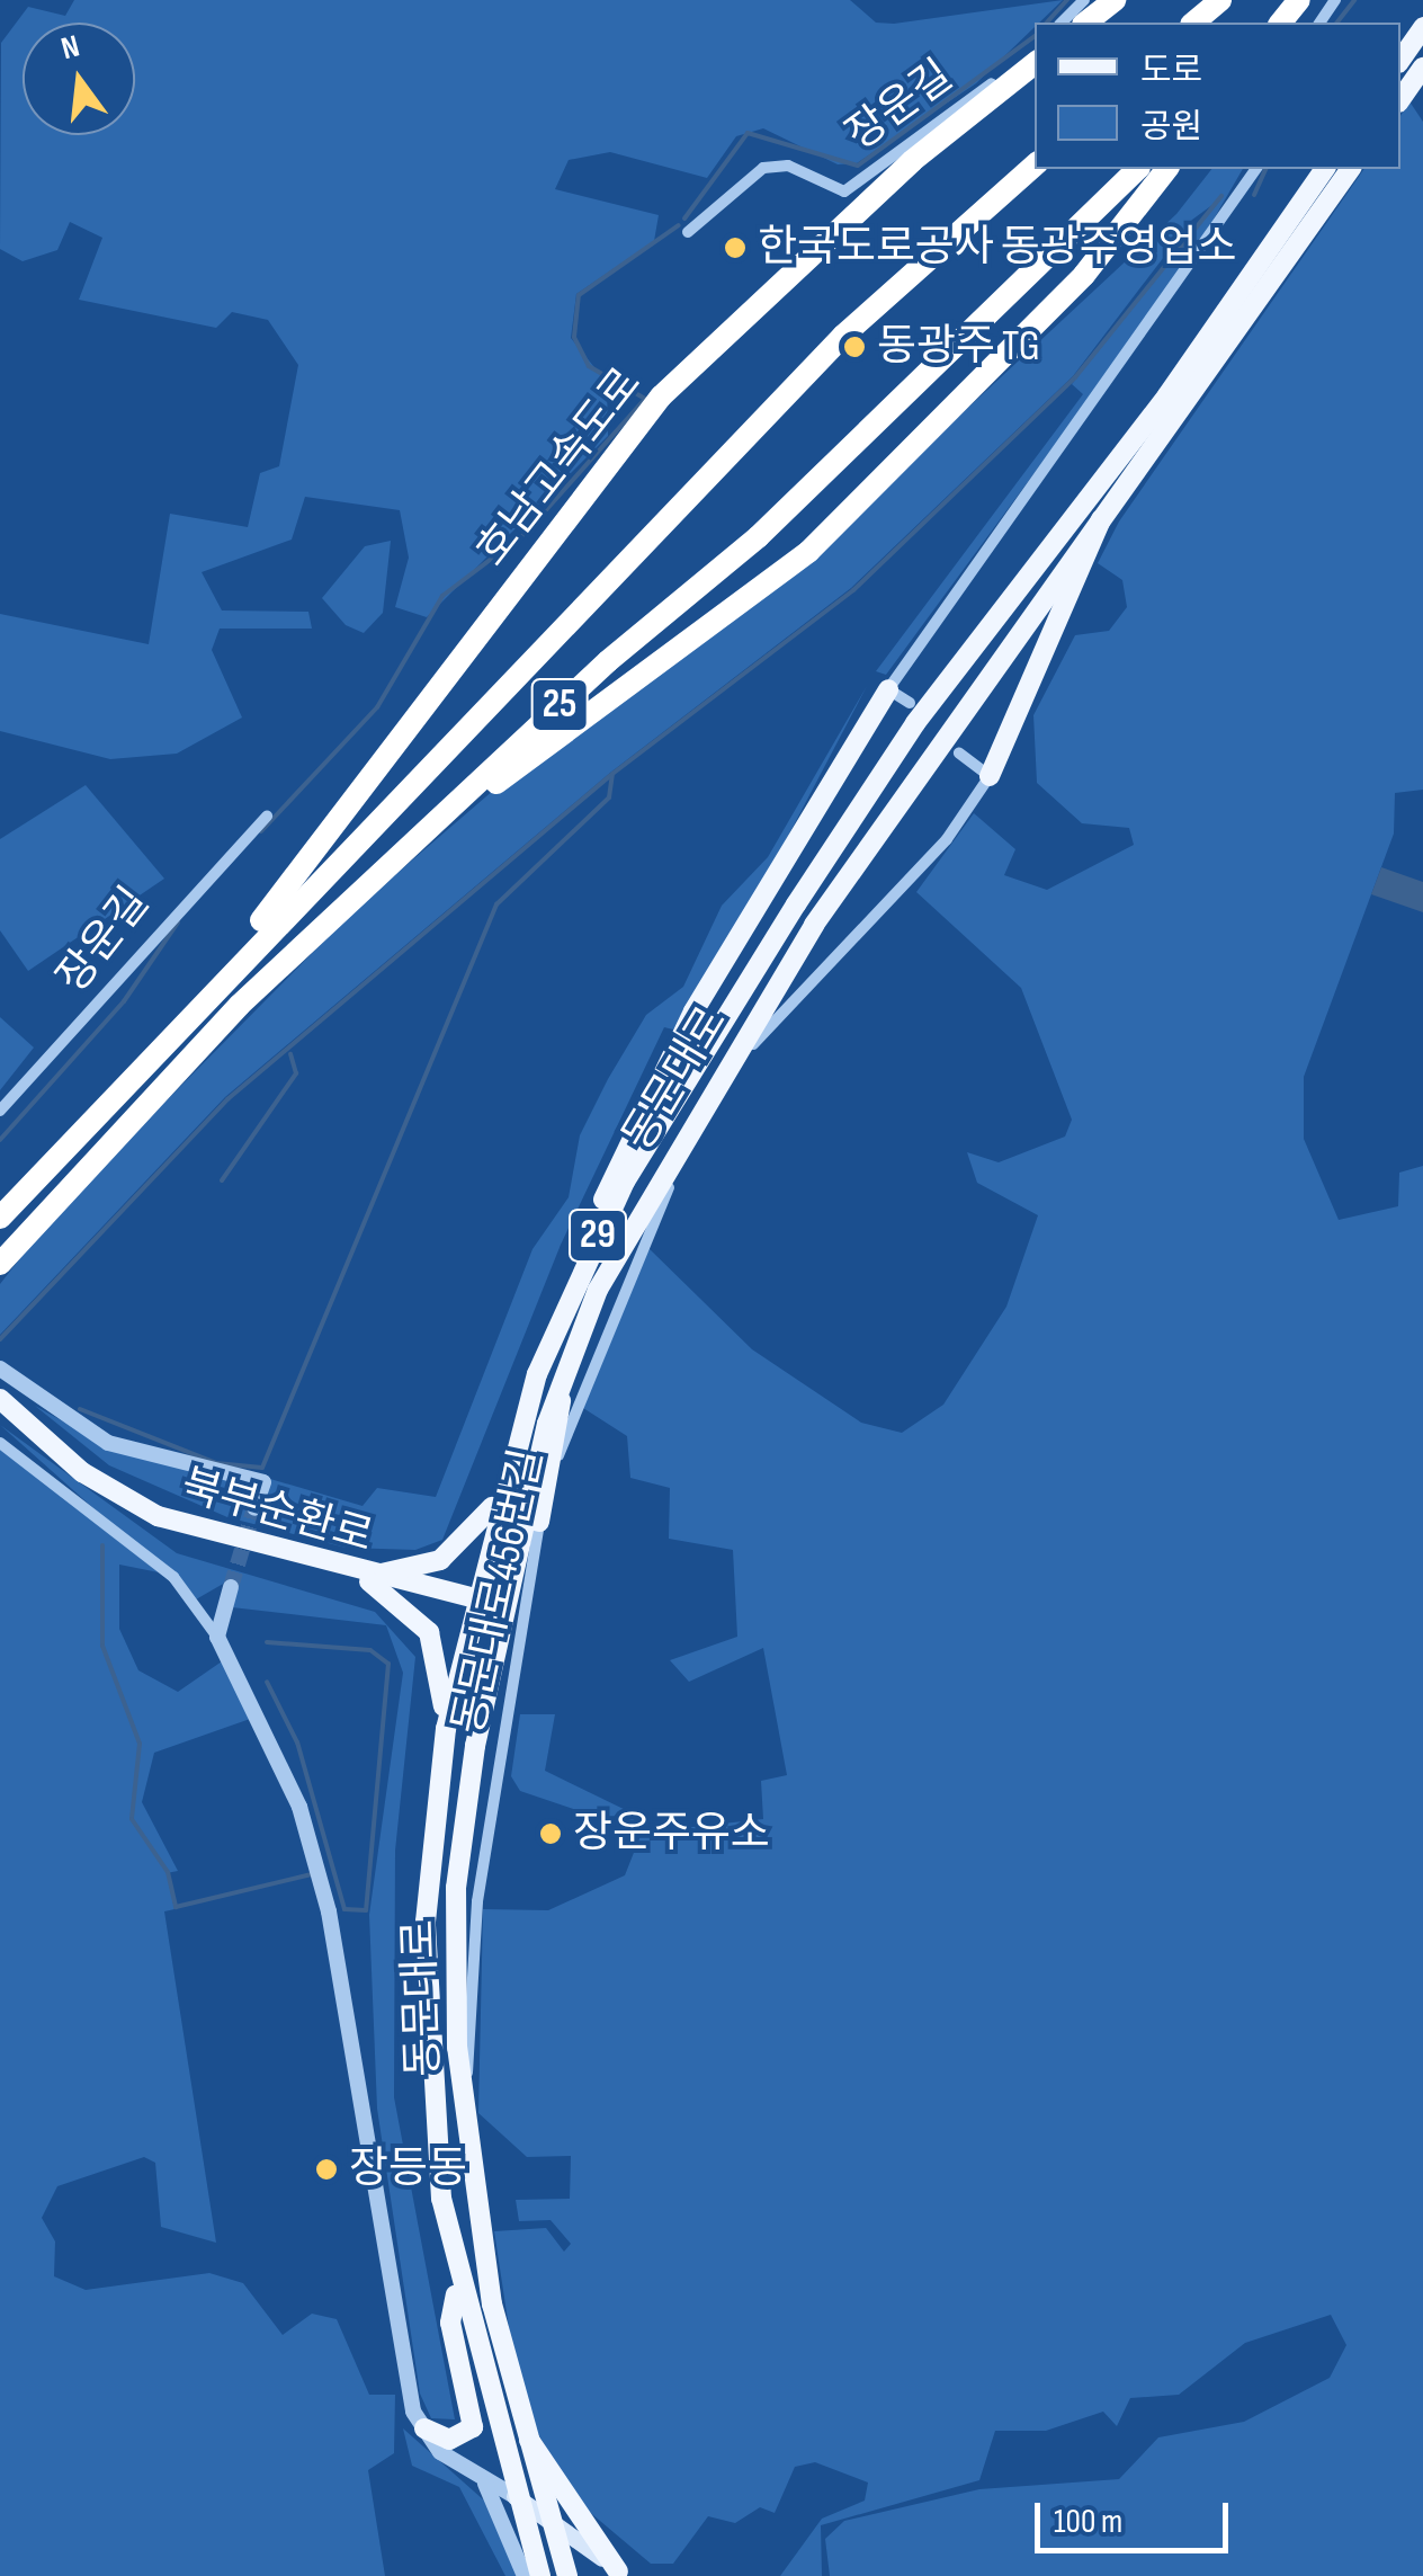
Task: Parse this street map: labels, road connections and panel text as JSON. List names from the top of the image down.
{
  "streets": {
    "highway": ["호남고속도로", "25"],
    "main road": ["동문대로", "29", "북부순환로"],
    "street": ["장운길", "동문대로456번길"]
  },
  "crossings": [
    ["동문대로", "북부순환로"],
    ["동문대로", "동문대로456번길"]
  ],
  "places": [
    "한국도로공사 동광주영업소",
    "동광주 TG",
    "장운주유소",
    "장등동"
  ],
  "legend": ["도로", "공원"],
  "scale_bar": "100 m",
  "north": "top"
}
